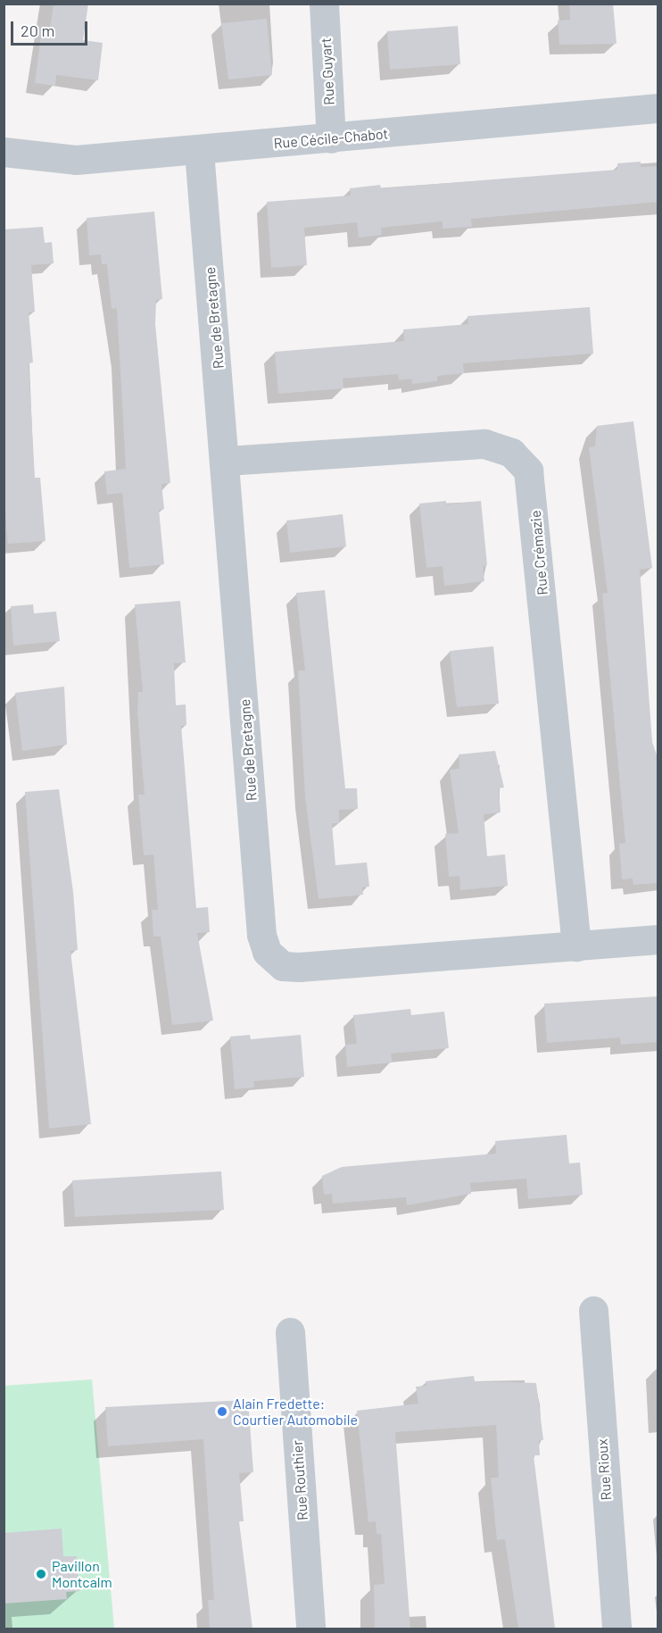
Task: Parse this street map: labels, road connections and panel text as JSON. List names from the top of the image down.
{
  "streets": {
    "street": [
      "Rue Guyart",
      "Rue Cécile-Chabot",
      "Rue de Bretagne",
      "Rue Crémazie",
      "Rue Rioux",
      "Rue Routhier"
    ]
  },
  "crossings": [
    ["Rue Guyart", "Rue Cécile-Chabot"],
    ["Rue Cécile-Chabot", "Rue de Bretagne"],
    ["Rue de Bretagne", "Rue Crémazie"]
  ],
  "places": ["Alain Fredette: Courtier Automobile", "Pavillon Montcalm"],
  "scale_bar": "20 m"
}
